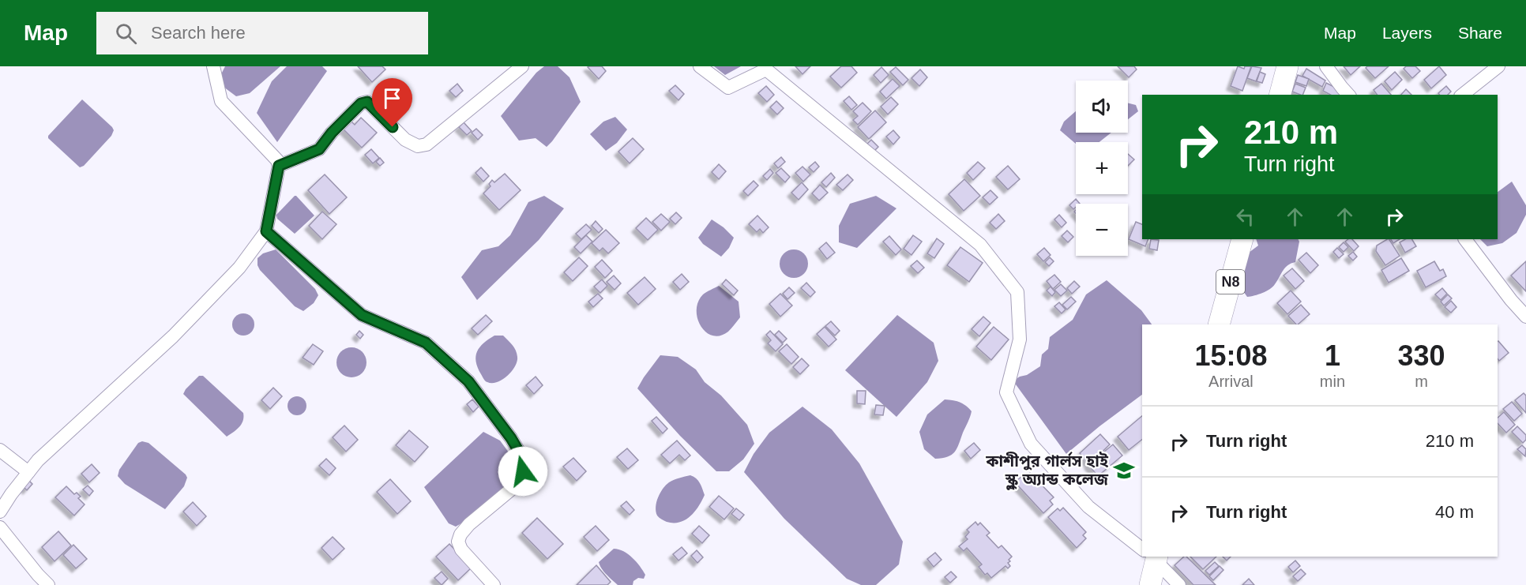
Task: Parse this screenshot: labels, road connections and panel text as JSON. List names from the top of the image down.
{
  "streets": {
    "highway": ["N8"]
  },
  "places": {
    "school or university": ["কাশীপুর গার্লস হাই স্কুল অ্যান্ড কলেজ"]
  },
  "page": {
    "header": "Map",
    "search": "Search here",
    "nav": ["Map", "Layers", "Share"],
    "map_buttons": ["+", "−"],
    "turn": ["210 m", "Turn right"],
    "eta": [
      "15:08",
      "Arrival",
      "1",
      "min",
      "330",
      "m"
    ],
    "list": [
      {
        "name": "Turn right",
        "value": "210 m"
      },
      {
        "name": "Turn right",
        "value": "40 m"
      }
    ]
  }
}
